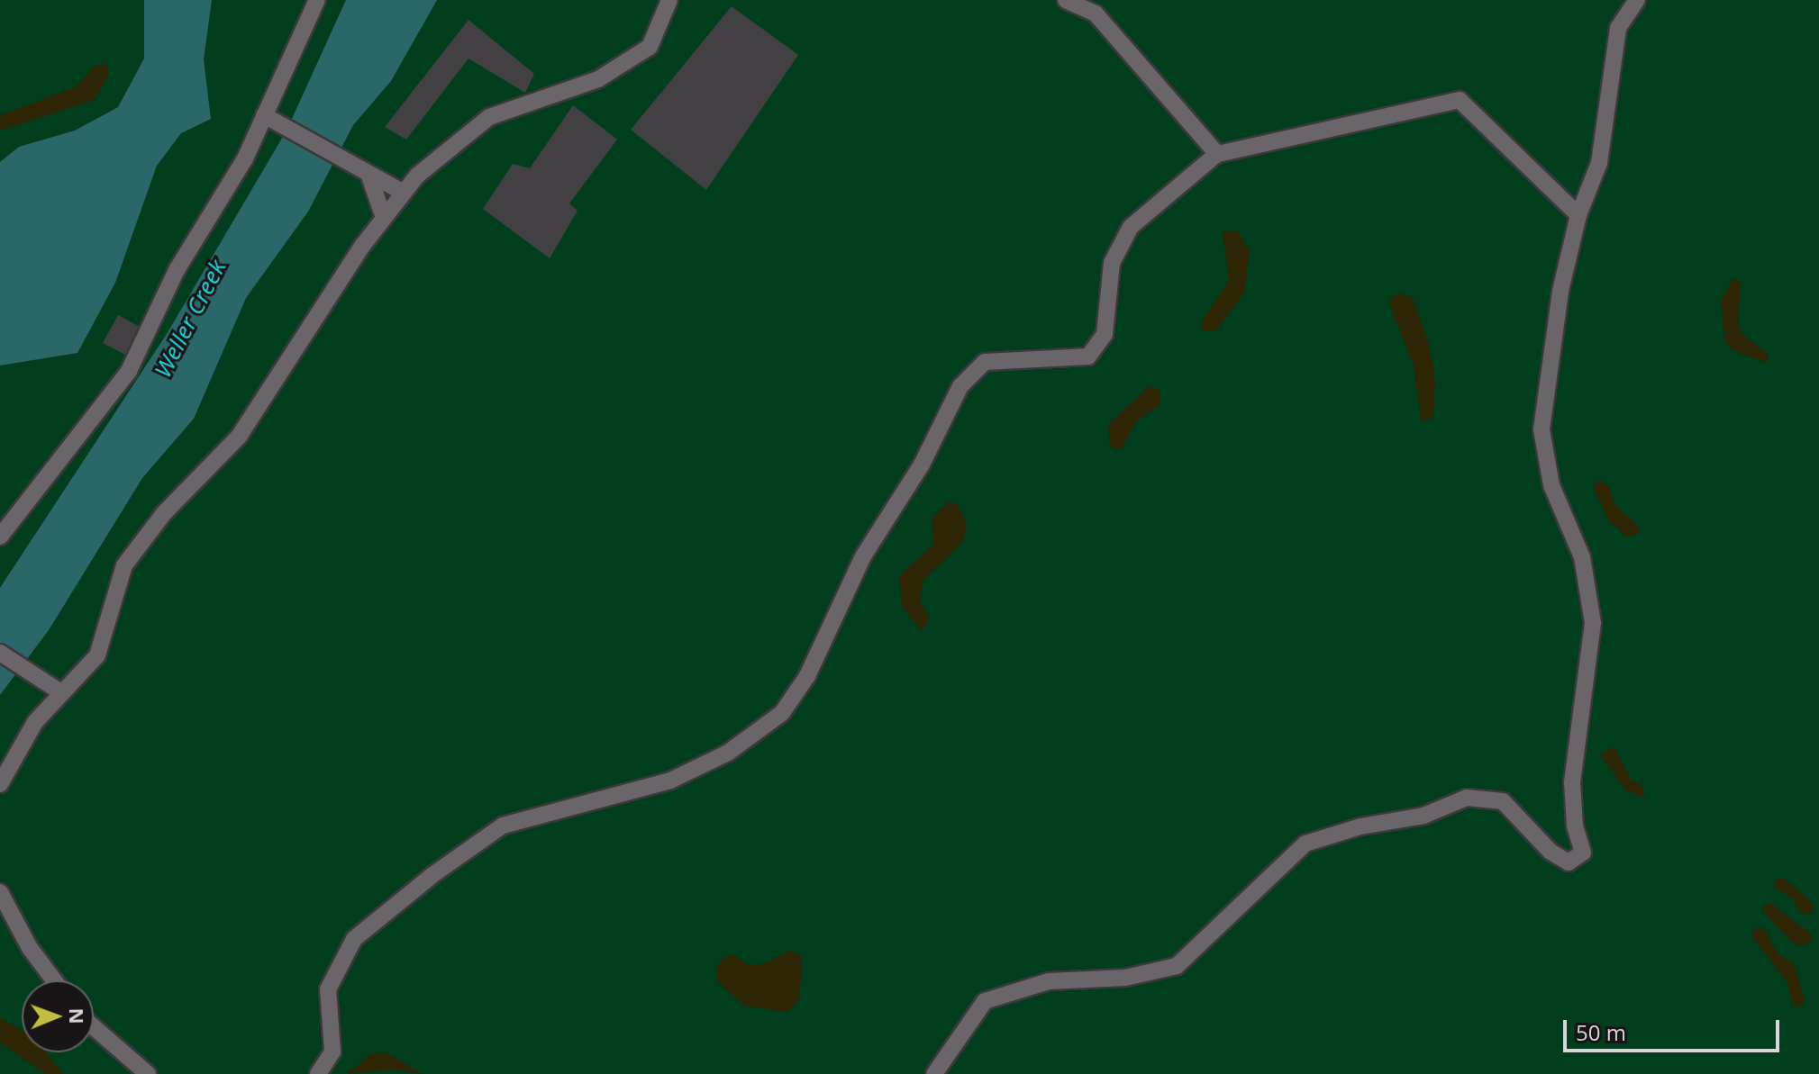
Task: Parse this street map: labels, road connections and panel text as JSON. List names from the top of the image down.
{
  "water": ["Weller Creek"],
  "scale_bar": "50 m",
  "north": "right"
}
